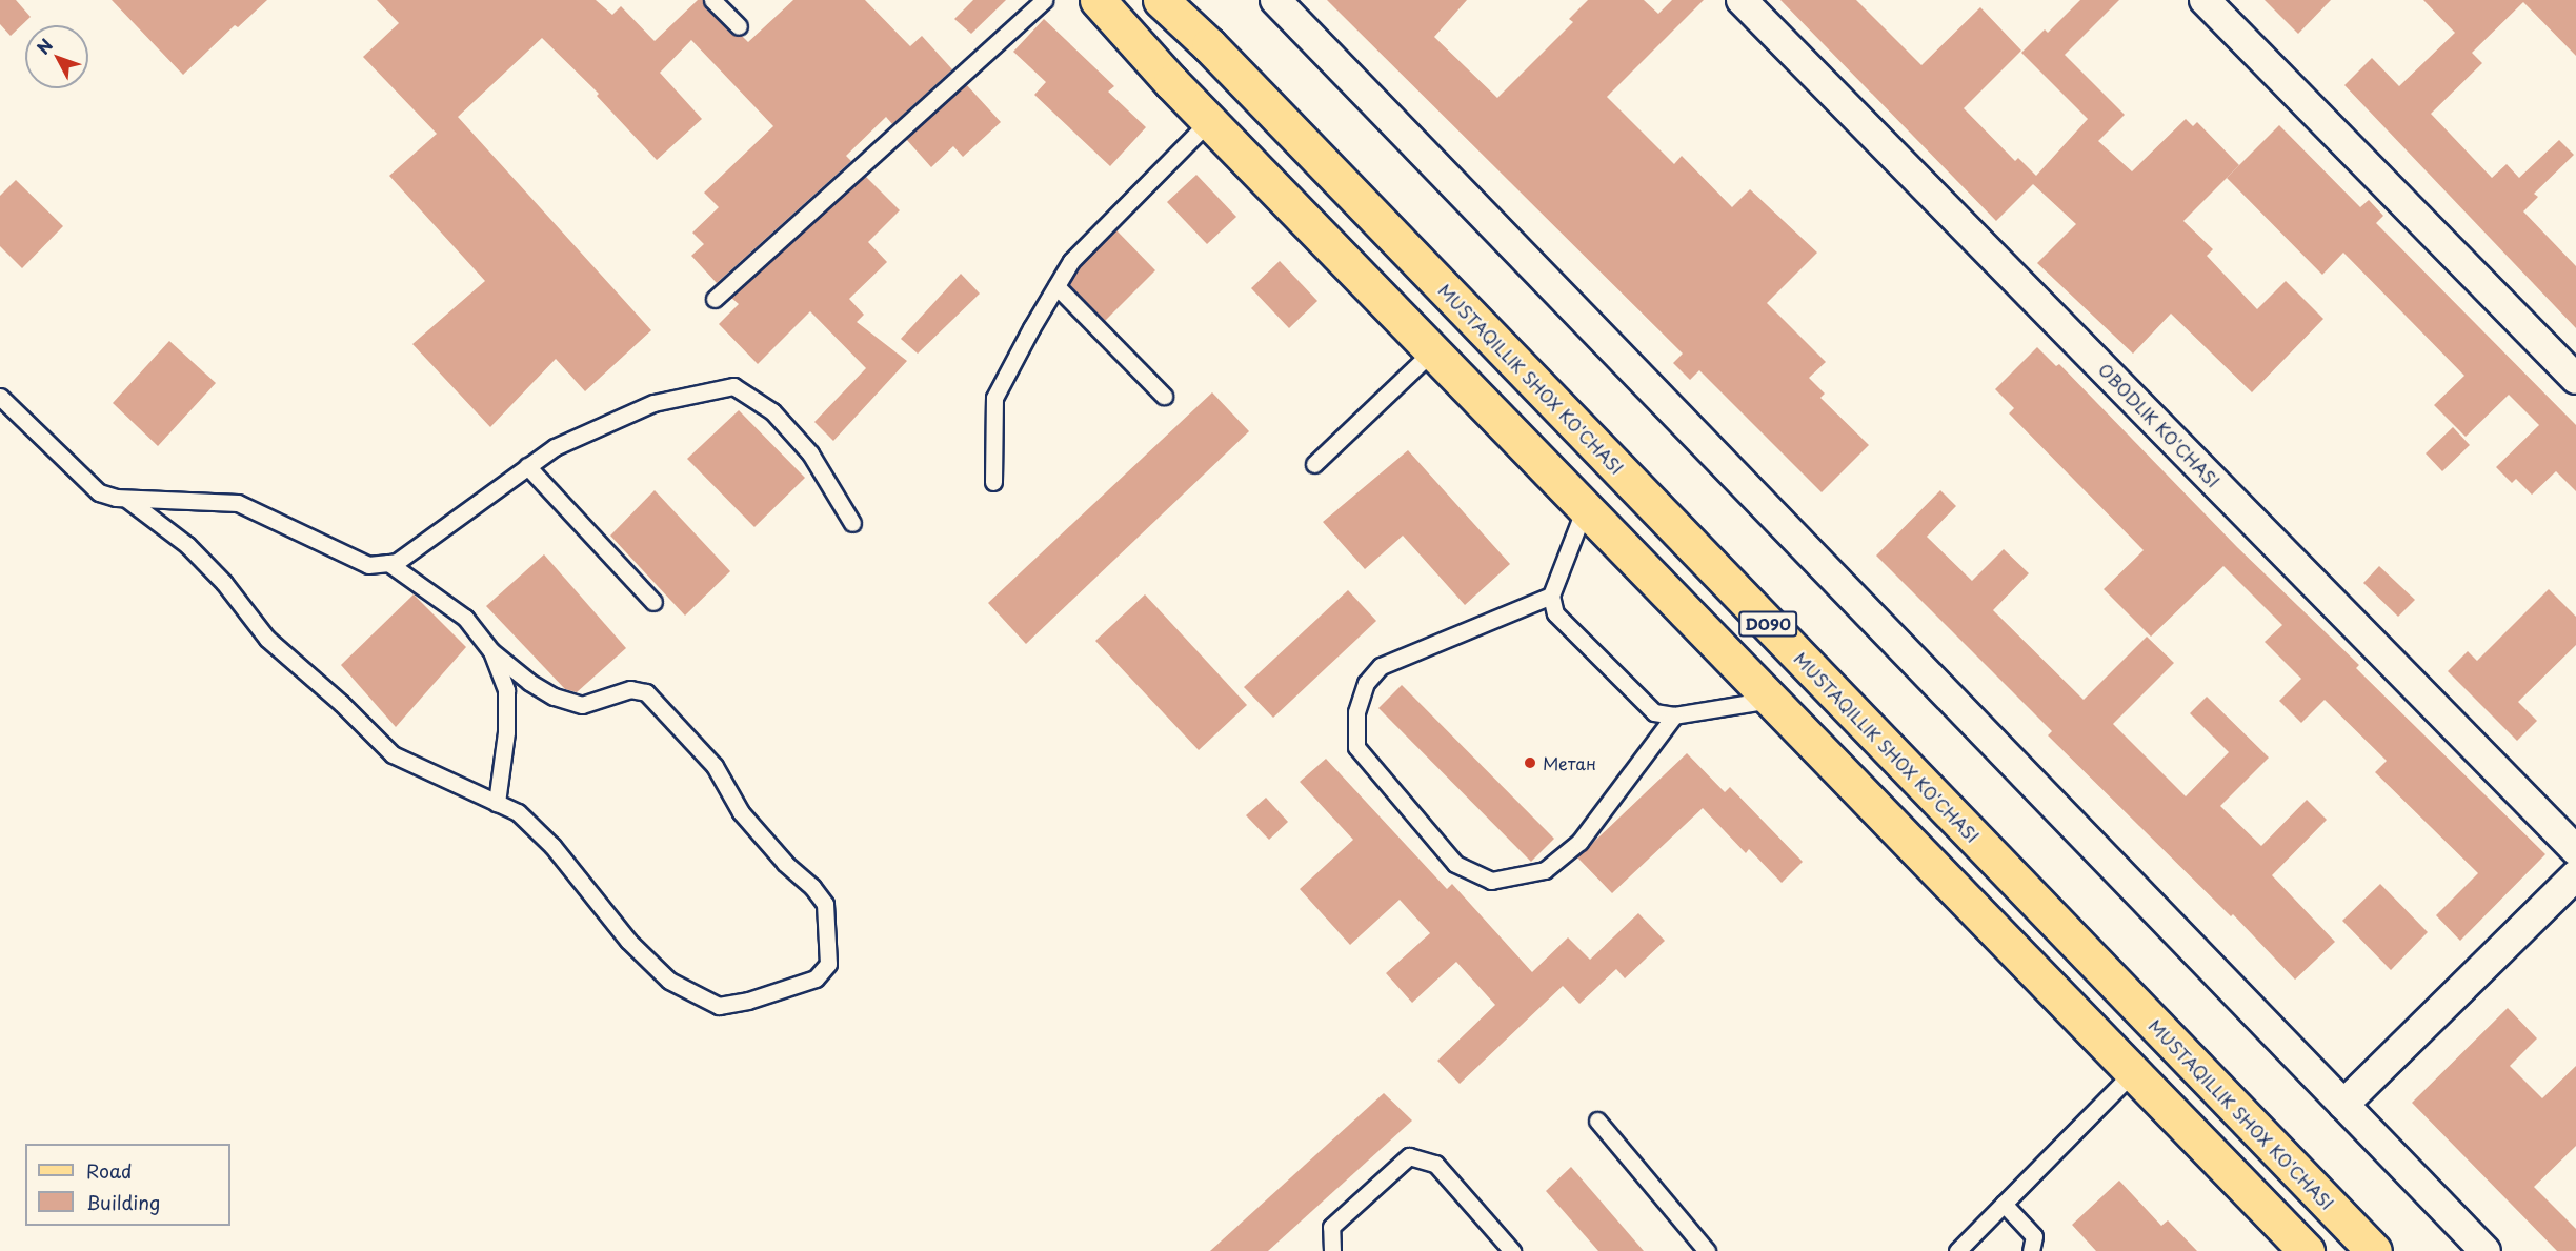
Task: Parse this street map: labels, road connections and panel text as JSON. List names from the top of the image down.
{
  "streets": {
    "main road": ["MUSTAQILLIK SHOX KO'CHASI", "D090"],
    "street": ["OBODLIK KO'CHASI"]
  },
  "places": ["Метан"],
  "legend": ["Road", "Building"],
  "north": "top left"
}
